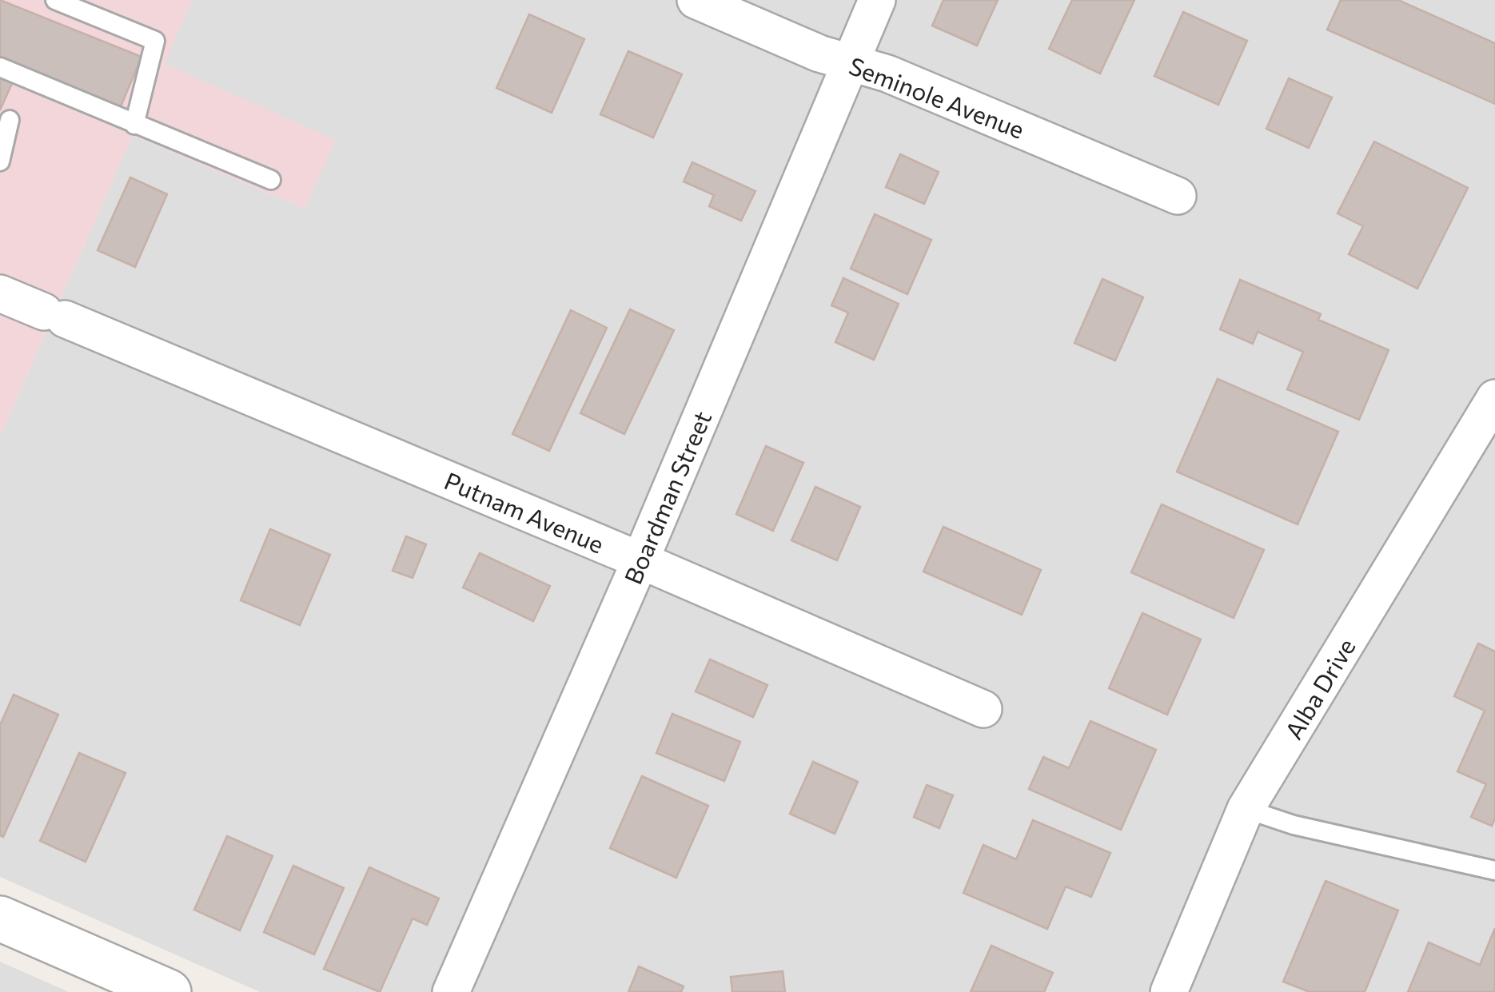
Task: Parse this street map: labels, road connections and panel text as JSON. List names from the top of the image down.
{
  "streets": {
    "street": [
      "Seminole Avenue",
      "Boardman Street",
      "Putnam Avenue",
      "Alba Drive"
    ]
  },
  "crossings": [
    ["Seminole Avenue", "Boardman Street"],
    ["Boardman Street", "Putnam Avenue"]
  ]
}
